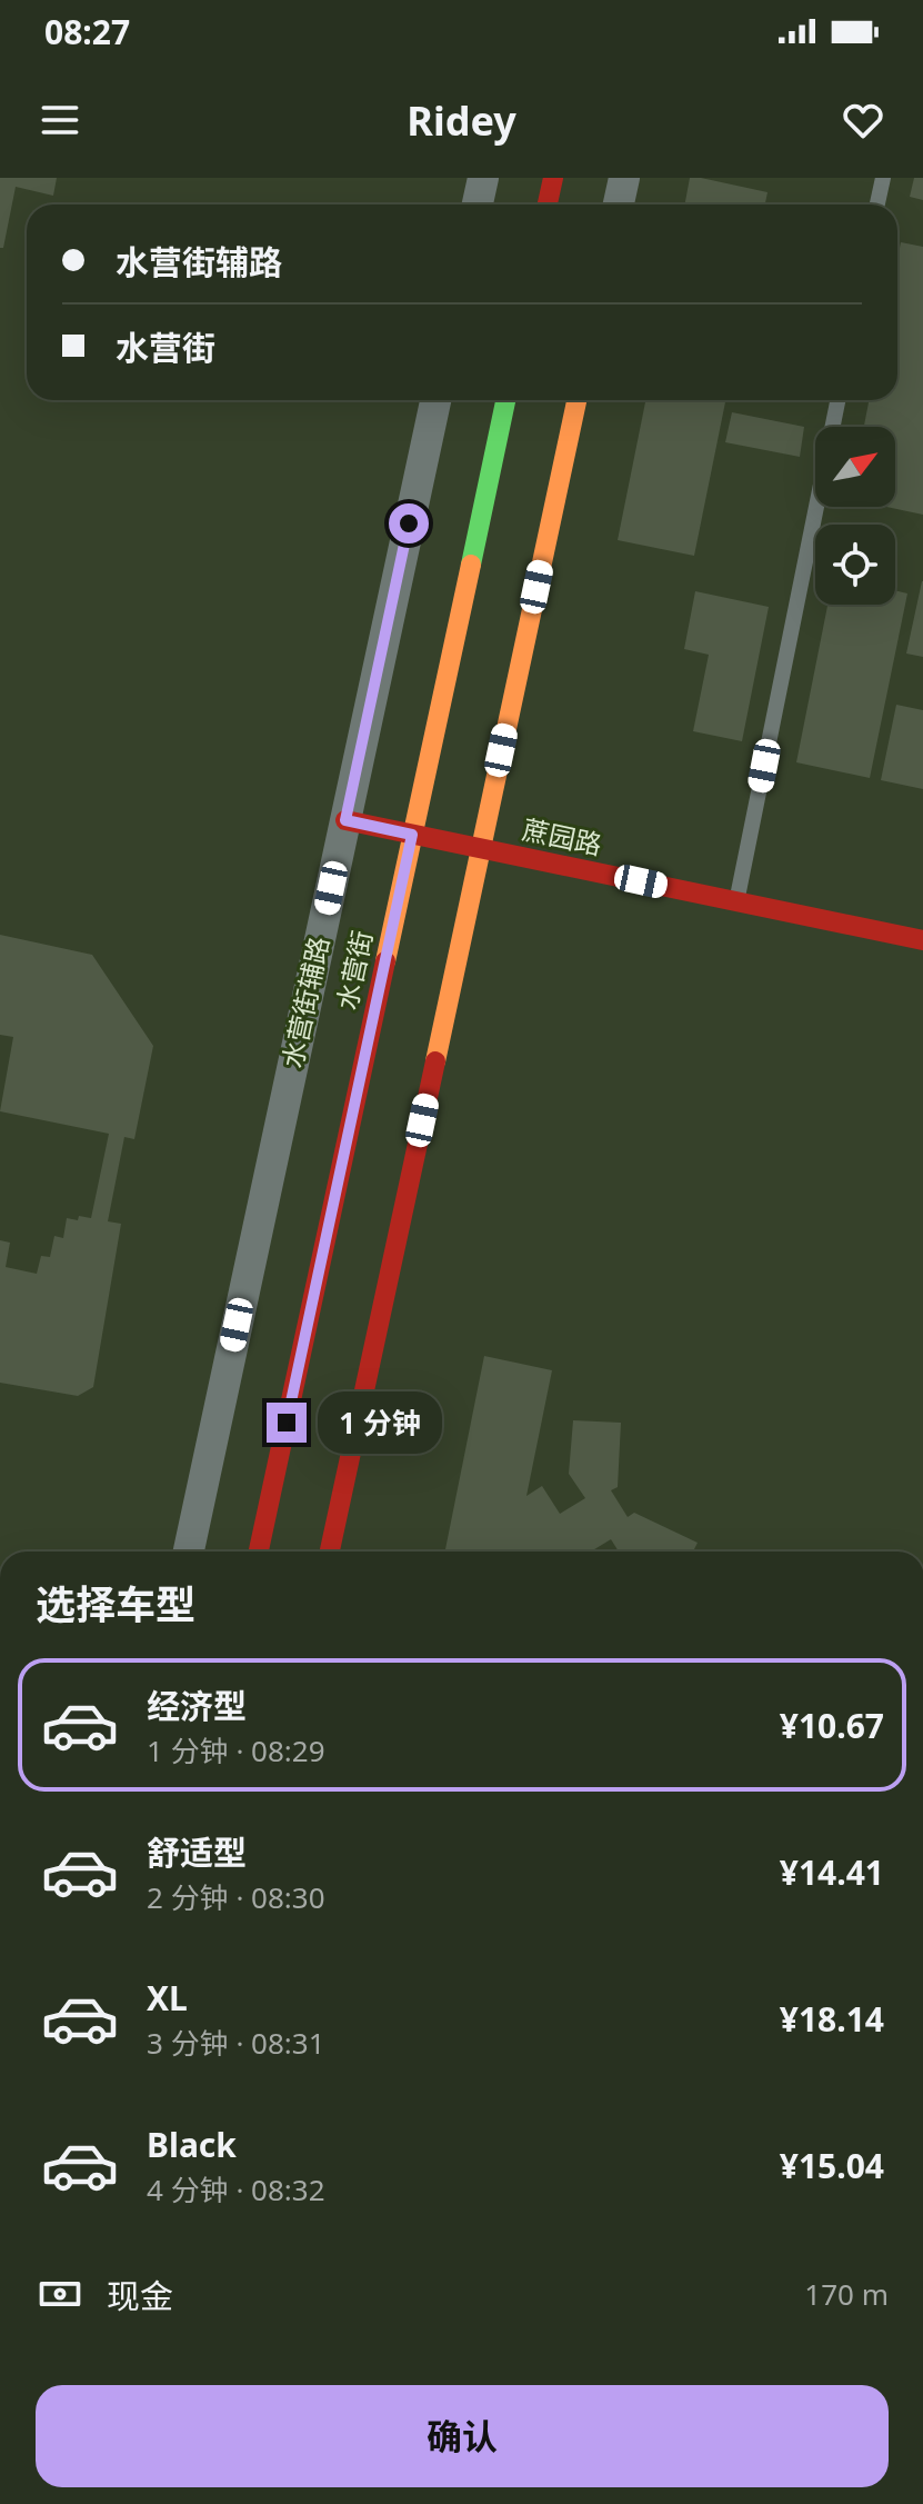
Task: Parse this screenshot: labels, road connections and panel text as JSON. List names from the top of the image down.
{
  "streets": {
    "street": ["蔗园路", "水营街", "水营街辅路"]
  },
  "crossings": [
    ["蔗园路", "水营街"],
    ["蔗园路", "水营街辅路"]
  ],
  "north": "top right",
  "page": {
    "status": "08:27",
    "header": "Ridey",
    "banner": ["水营街辅路", "水营街"],
    "bubble": "1 分钟",
    "heading": "选择车型",
    "list": [
      {
        "name": "经济型",
        "note": "1 分钟 · 08:29",
        "value": "¥10.67"
      },
      {
        "name": "舒适型",
        "note": "2 分钟 · 08:30",
        "value": "¥14.41"
      },
      {
        "name": "XL",
        "note": "3 分钟 · 08:31",
        "value": "¥18.14"
      },
      {
        "name": "Black",
        "note": "4 分钟 · 08:32",
        "value": "¥15.04"
      }
    ],
    "pay": ["现金", "170 m"],
    "buttons": "确认"
  }
}
